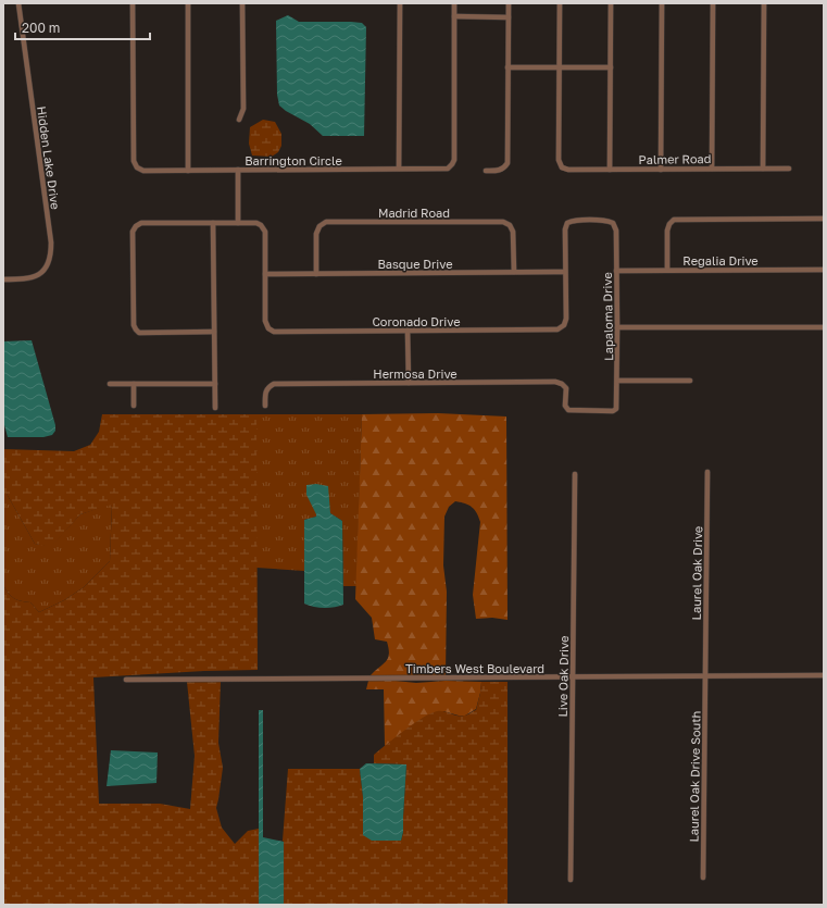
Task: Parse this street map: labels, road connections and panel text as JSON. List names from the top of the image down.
{
  "streets": {
    "street": [
      "Hidden Lake Drive",
      "Palmer Road",
      "Barrington Circle",
      "Madrid Road",
      "Regalia Drive",
      "Basque Drive",
      "Lapaloma Drive",
      "Coronado Drive",
      "Hermosa Drive",
      "Laurel Oak Drive",
      "Timbers West Boulevard",
      "Live Oak Drive",
      "Laurel Oak Drive South"
    ]
  },
  "crossings": [
    ["Madrid Road", "Basque Drive"],
    ["Regalia Drive", "Lapaloma Drive"],
    ["Basque Drive", "Lapaloma Drive"],
    ["Basque Drive", "Coronado Drive"],
    ["Lapaloma Drive", "Coronado Drive"],
    ["Lapaloma Drive", "Hermosa Drive"],
    ["Laurel Oak Drive", "Timbers West Boulevard"],
    ["Laurel Oak Drive", "Laurel Oak Drive South"],
    ["Timbers West Boulevard", "Live Oak Drive"],
    ["Timbers West Boulevard", "Laurel Oak Drive South"]
  ],
  "scale_bar": "200 m"
}
